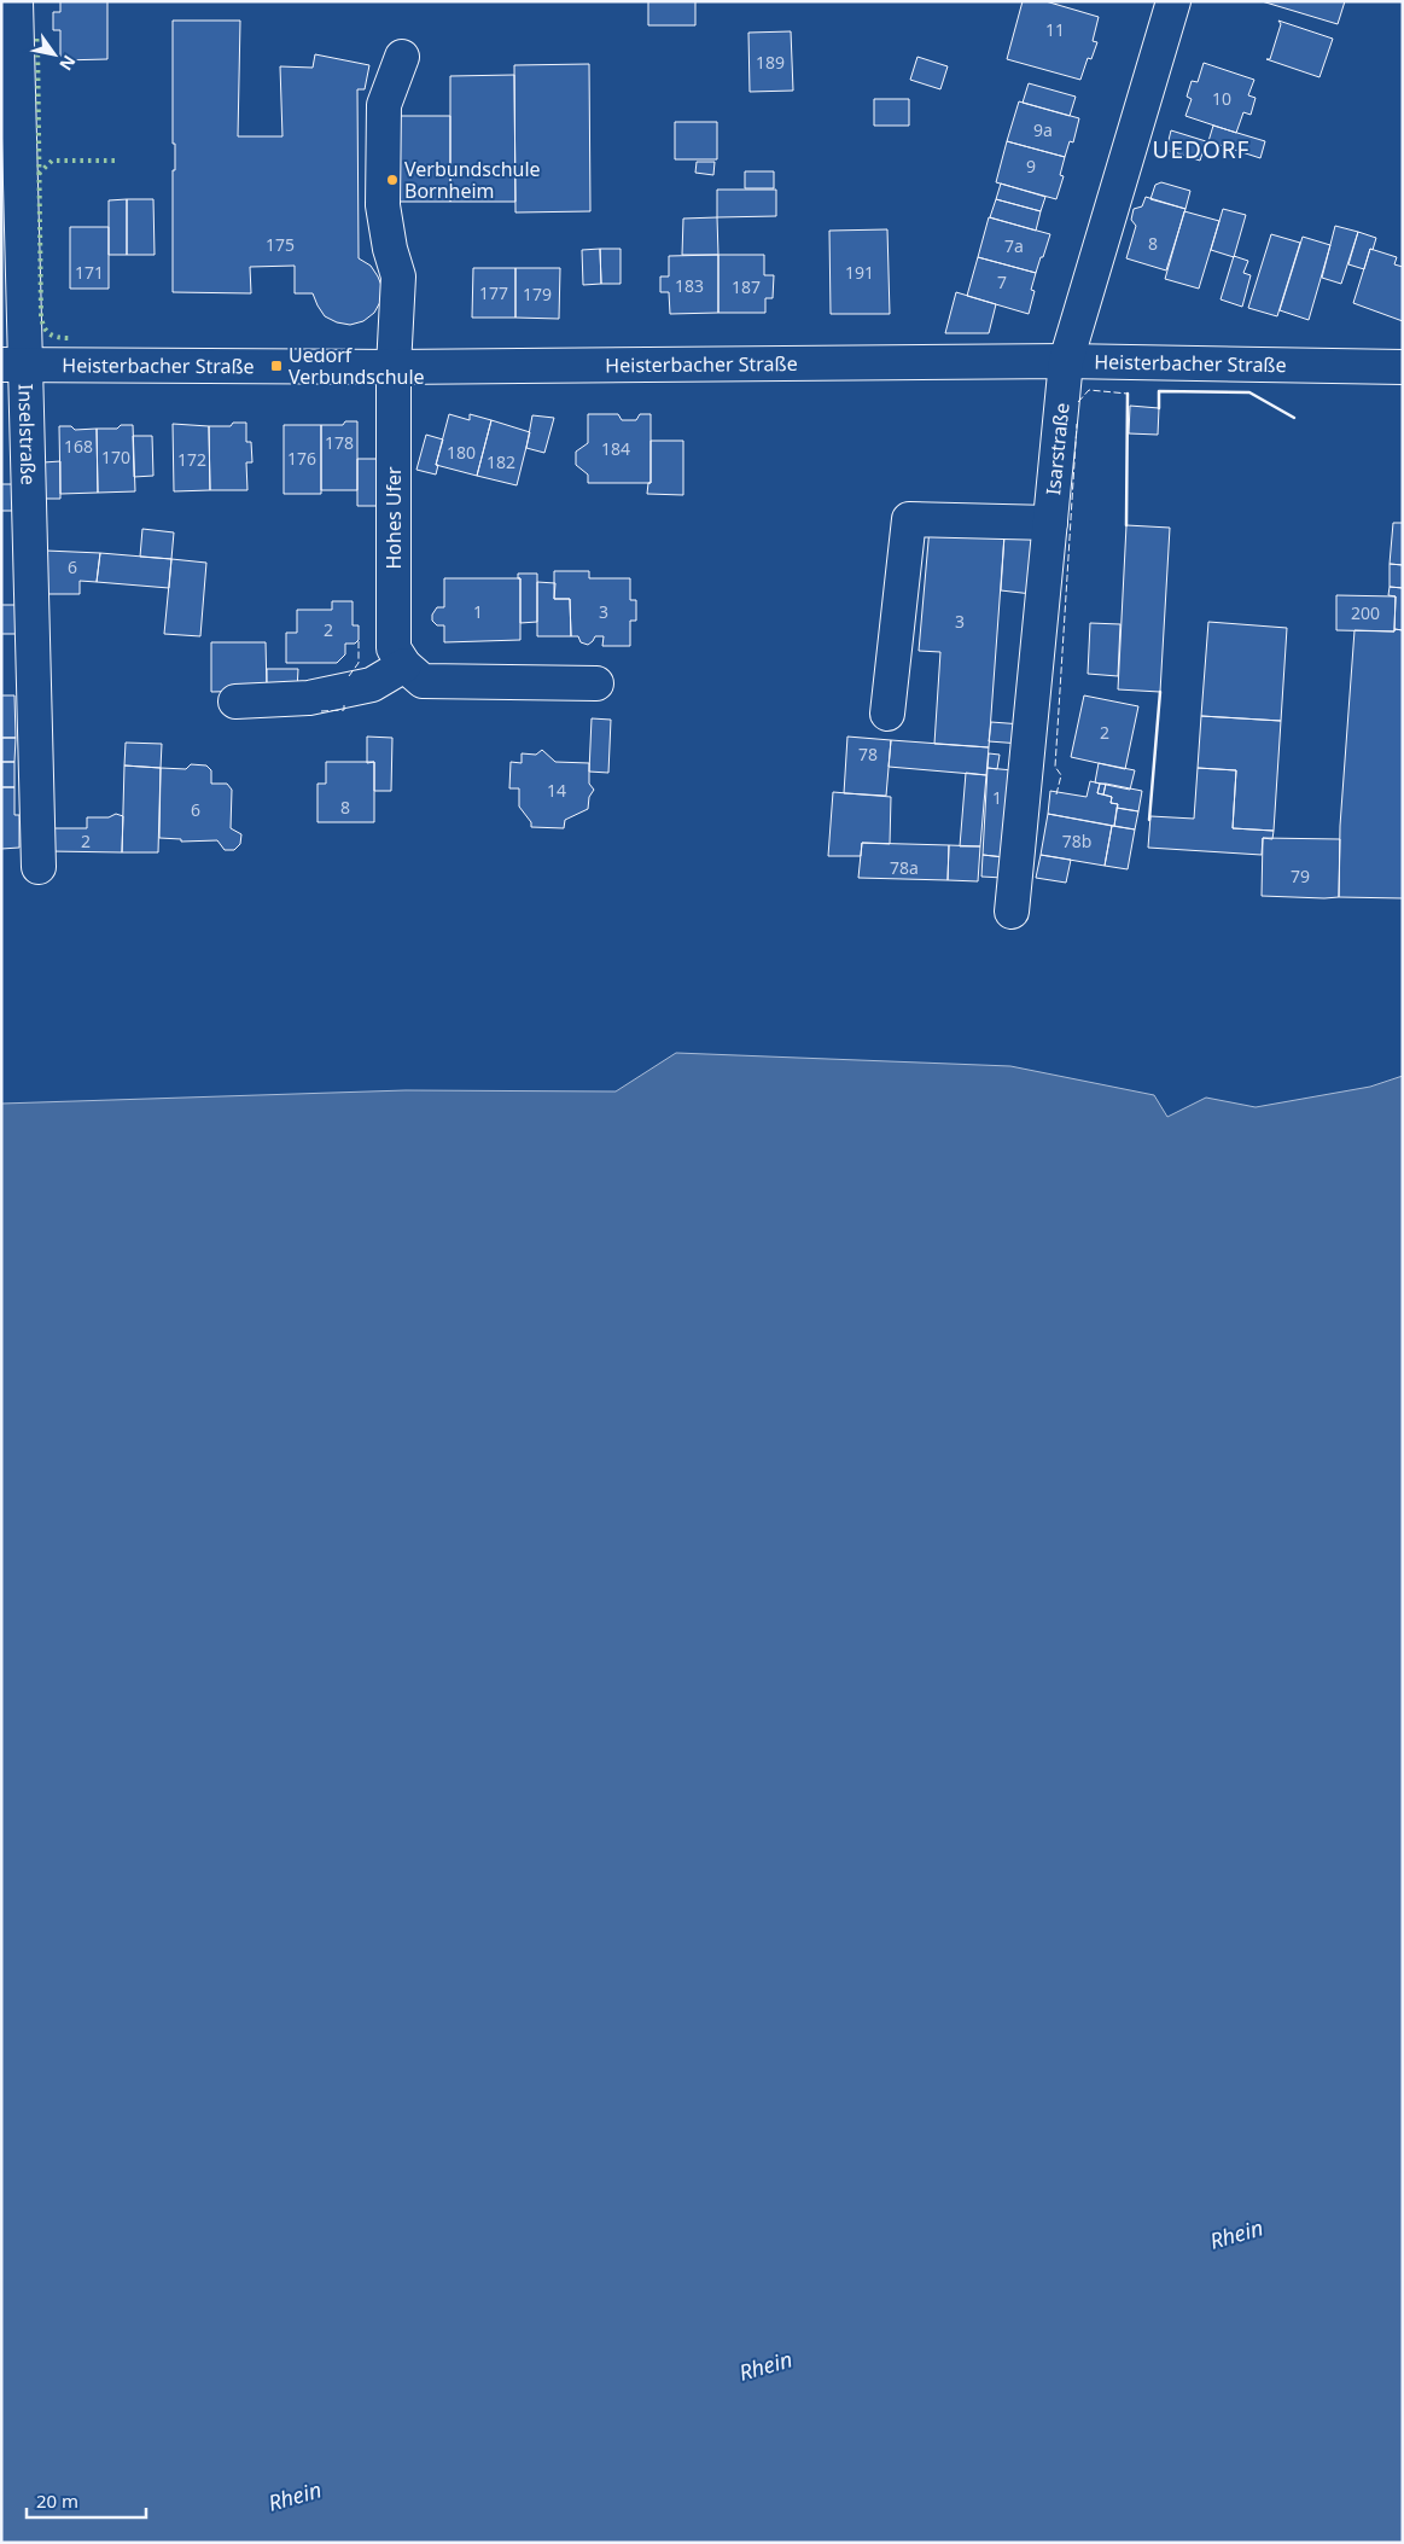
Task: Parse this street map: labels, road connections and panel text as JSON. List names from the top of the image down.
{
  "streets": {
    "street": [
      "Heisterbacher Straße",
      "Inselstraße",
      "Isarstraße",
      "Hohes Ufer"
    ]
  },
  "crossings": [
    ["Heisterbacher Straße", "Inselstraße"],
    ["Heisterbacher Straße", "Isarstraße"],
    ["Heisterbacher Straße", "Hohes Ufer"]
  ],
  "districts": ["UEDORF"],
  "water": ["Rhein"],
  "places": {
    "other": ["Verbundschule Bornheim"],
    "transit": ["Uedorf Verbundschule"]
  },
  "house_numbers": [
    "11",
    "189",
    "10",
    "9a",
    "9",
    "8",
    "175",
    "7a",
    "171",
    "191",
    "7",
    "183",
    "187",
    "177",
    "179",
    "178",
    "168",
    "184",
    "180",
    "170",
    "176",
    "172",
    "182",
    "6",
    "1",
    "3",
    "200",
    "3",
    "2",
    "2",
    "78",
    "14",
    "1",
    "8",
    "6",
    "2",
    "78b",
    "78a",
    "79"
  ],
  "scale_bar": "20 m",
  "north": "bottom right"
}
